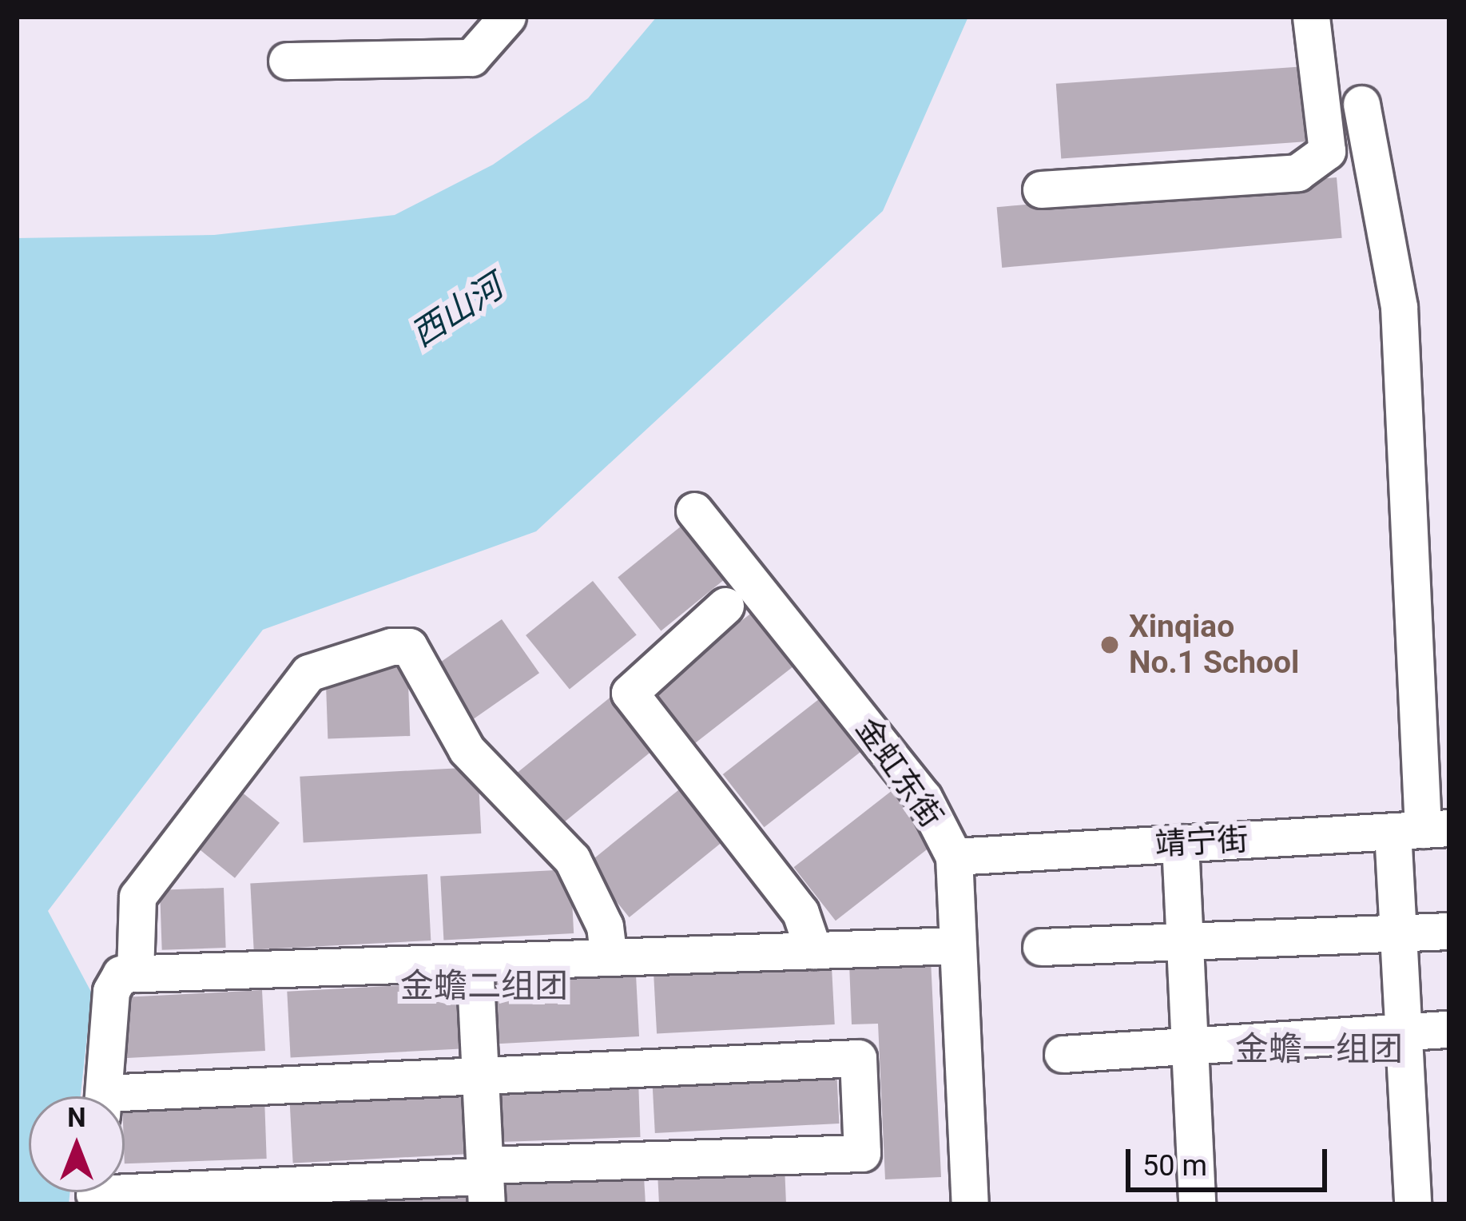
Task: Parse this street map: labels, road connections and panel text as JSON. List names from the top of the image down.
{
  "streets": {
    "street": ["金虹东街", "靖宁街"]
  },
  "crossings": [
    ["金虹东街", "靖宁街"]
  ],
  "districts": ["金蟾二组团", "金蟾一组团"],
  "water": ["西山河"],
  "places": ["Xinqiao No.1 School"],
  "scale_bar": "50 m",
  "north": "top"
}
